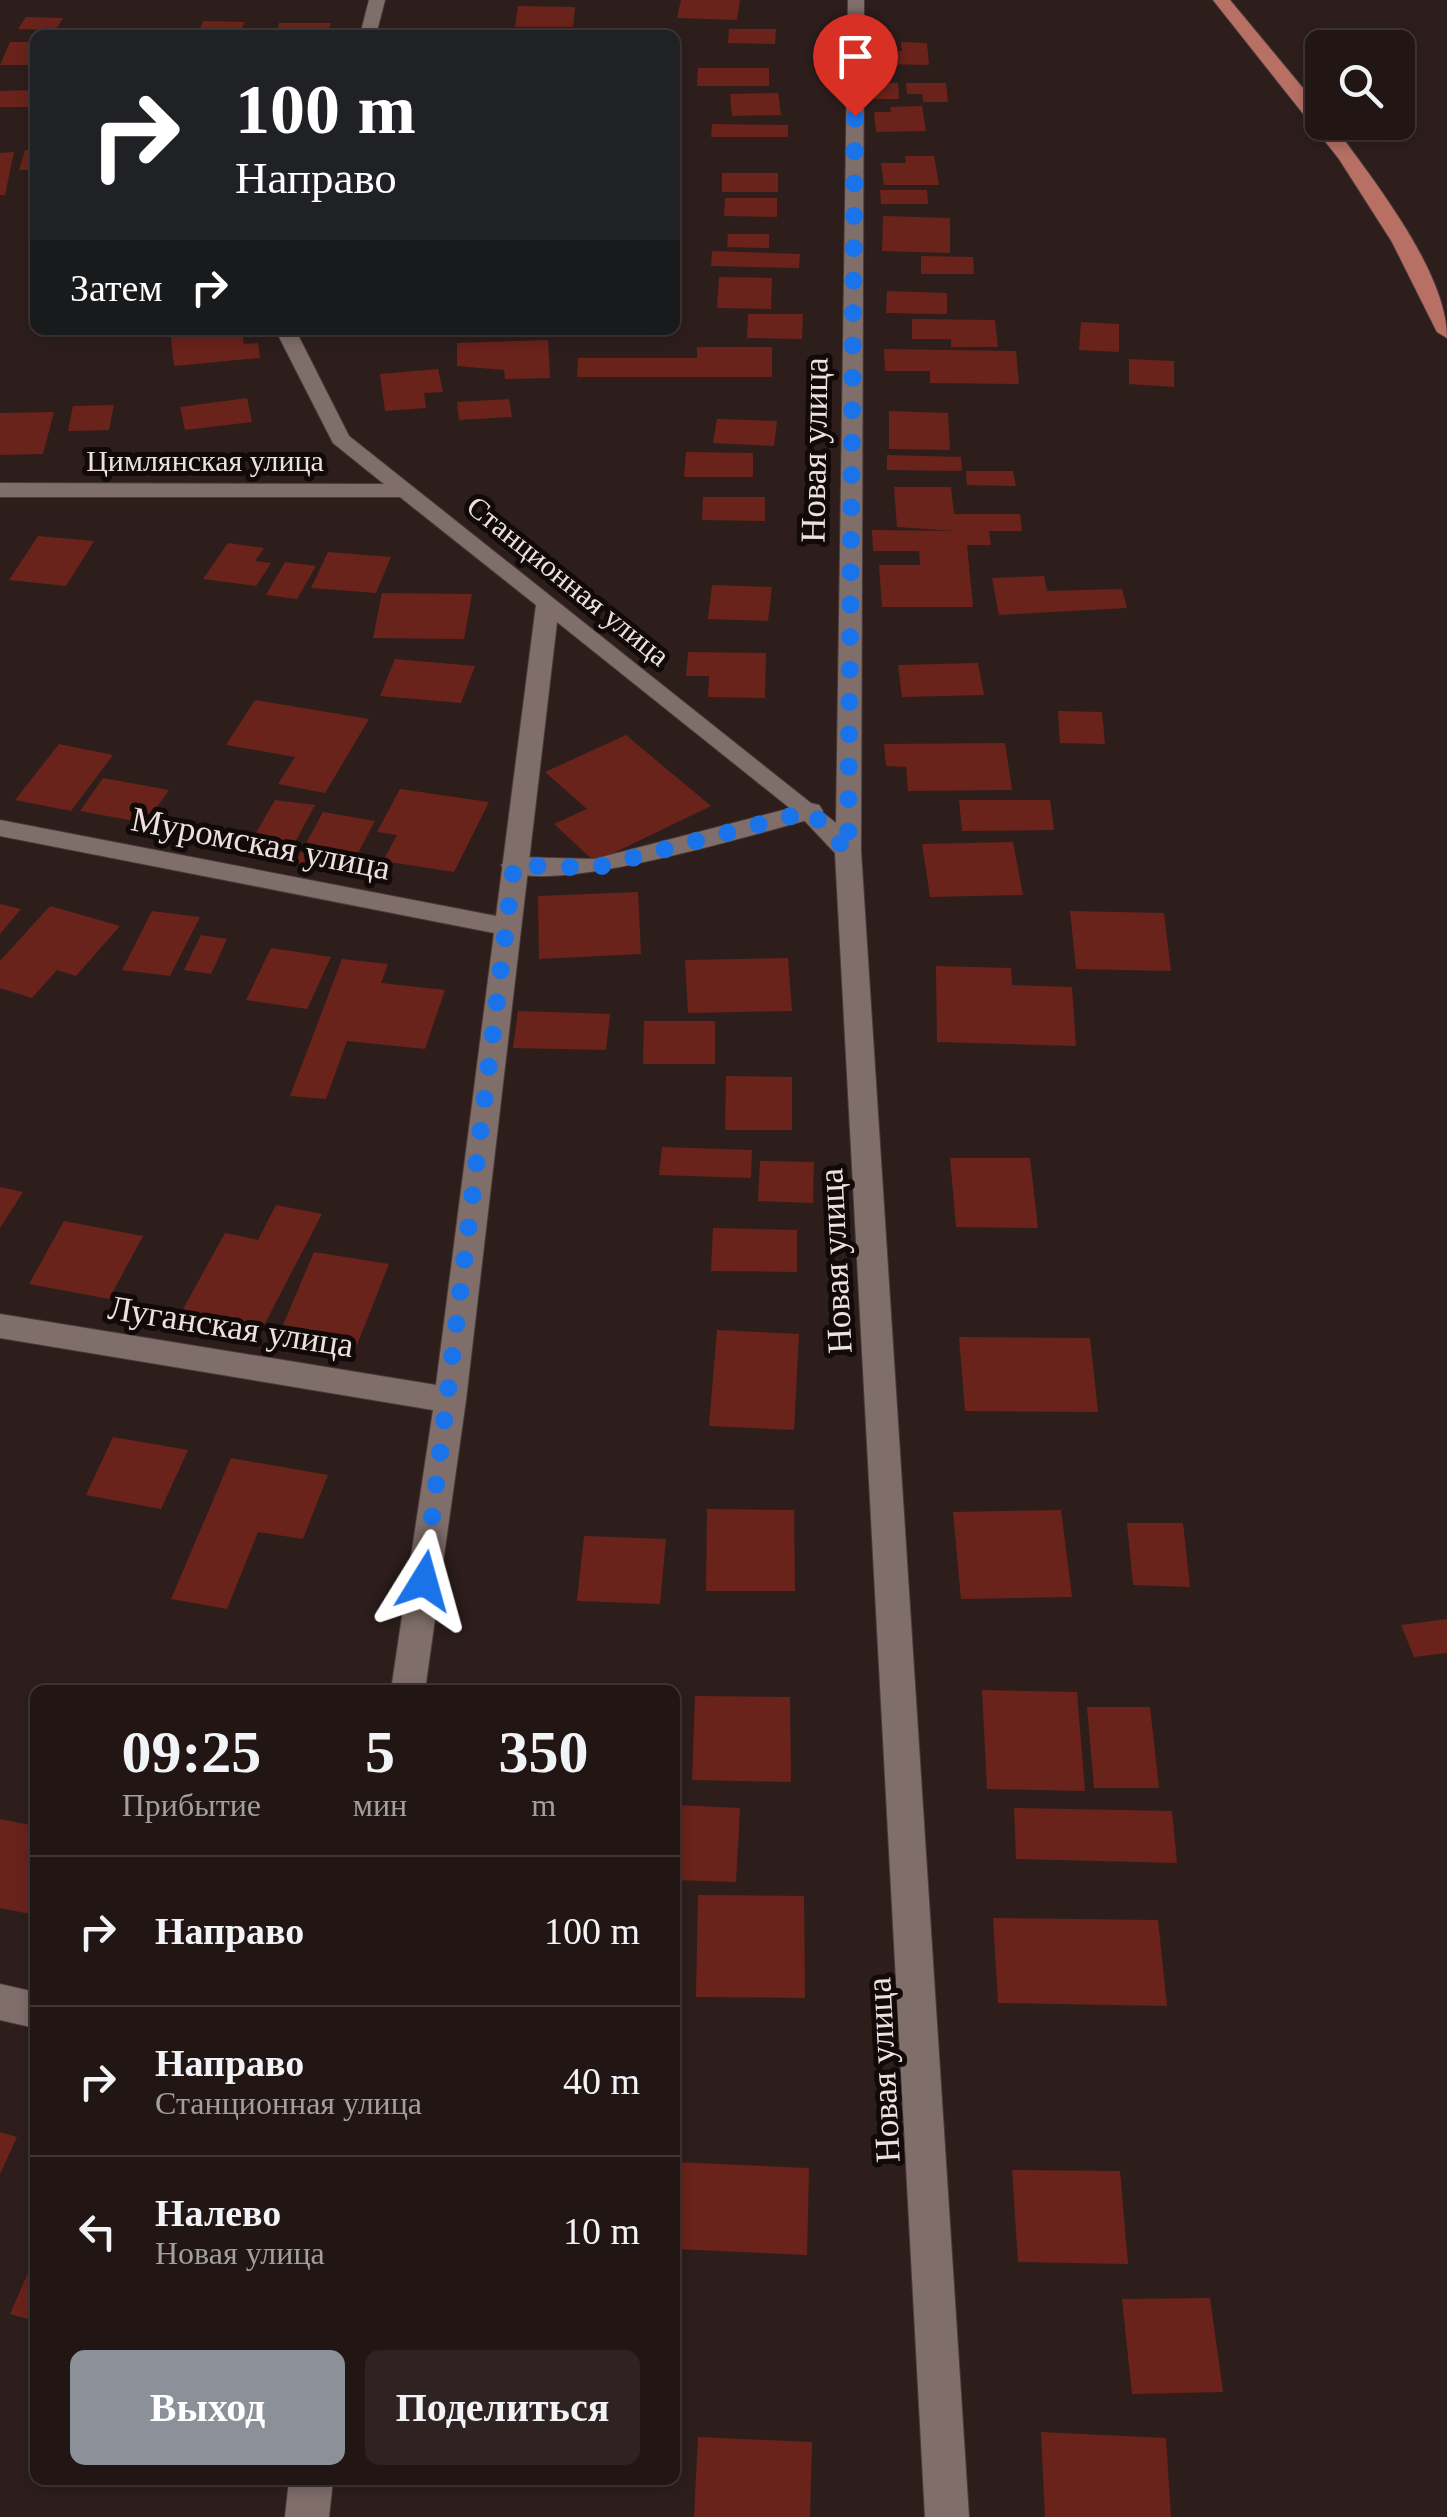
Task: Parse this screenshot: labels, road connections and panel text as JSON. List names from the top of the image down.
{
  "streets": {
    "street": [
      "Новая улица",
      "Цимлянская улица",
      "Станционная улица",
      "Муромская улица",
      "Луганская улица"
    ]
  },
  "crossings": [
    ["Новая улица", "Станционная улица"],
    ["Цимлянская улица", "Станционная улица"]
  ],
  "page": {
    "turn": ["100 m", "Направо"],
    "then": "Затем",
    "eta": [
      "09:25",
      "Прибытие",
      "5",
      "мин",
      "350",
      "m"
    ],
    "list": [
      {
        "name": "Направо",
        "value": "100 m"
      },
      {
        "name": "Направо",
        "note": "Станционная улица",
        "value": "40 m"
      },
      {
        "name": "Налево",
        "note": "Новая улица",
        "value": "10 m"
      }
    ],
    "buttons": ["Выход", "Поделиться"]
  }
}
